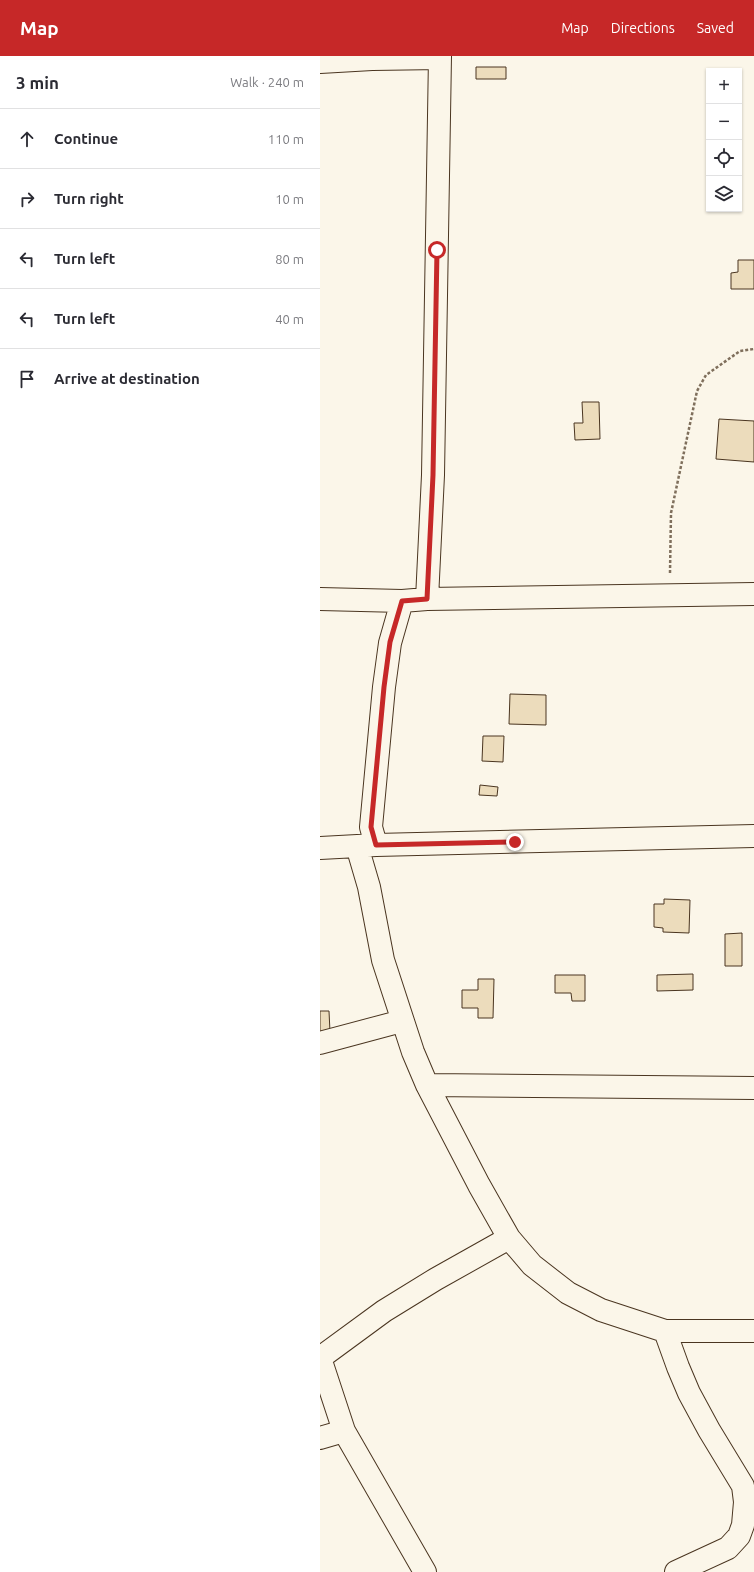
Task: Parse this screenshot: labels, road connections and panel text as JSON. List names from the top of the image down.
{
  "page": {
    "header": "Map",
    "nav": ["Map", "Directions", "Saved"],
    "heading": ["3 min", "Walk · 240 m"],
    "map_buttons": ["+", "−"],
    "list": [
      ["Continue", "110 m"],
      ["Turn right", "10 m"],
      ["Turn left", "80 m"],
      ["Turn left", "40 m"],
      "Arrive at destination"
    ]
  }
}
